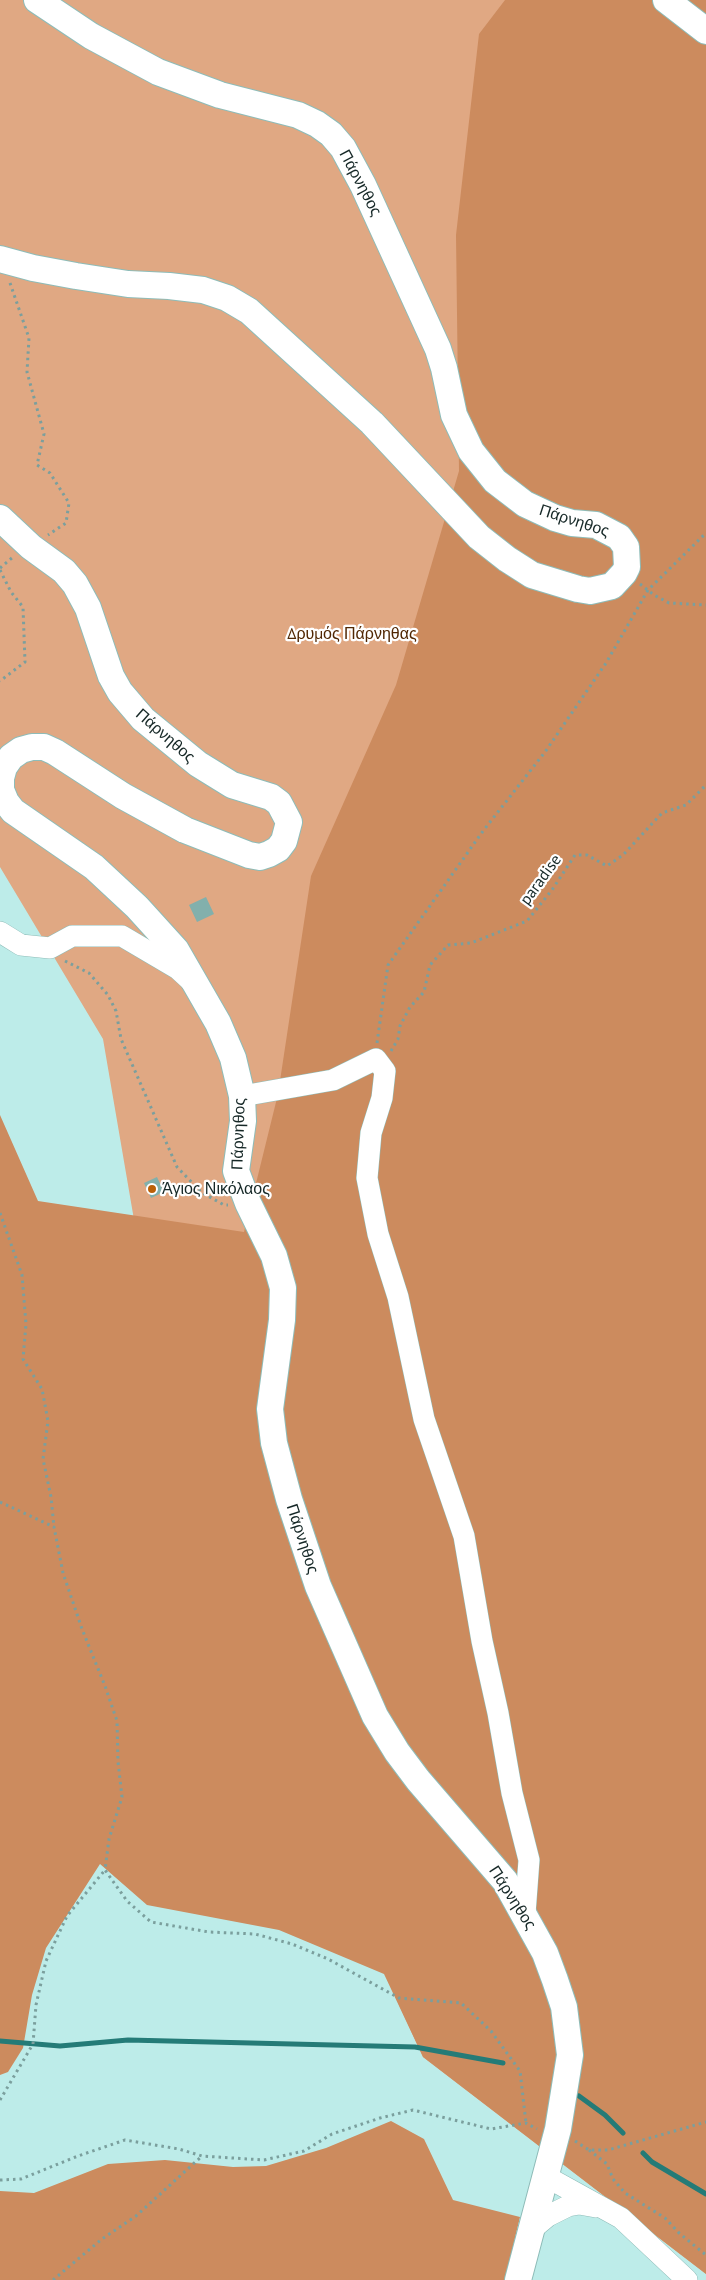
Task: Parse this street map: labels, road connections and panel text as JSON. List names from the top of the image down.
{
  "streets": {
    "main road": ["Πάρνηθος"],
    "path": ["paradise"]
  },
  "parks": ["Δρυμός Πάρνηθας"],
  "places": ["Άγιος Νικόλαος"]
}
